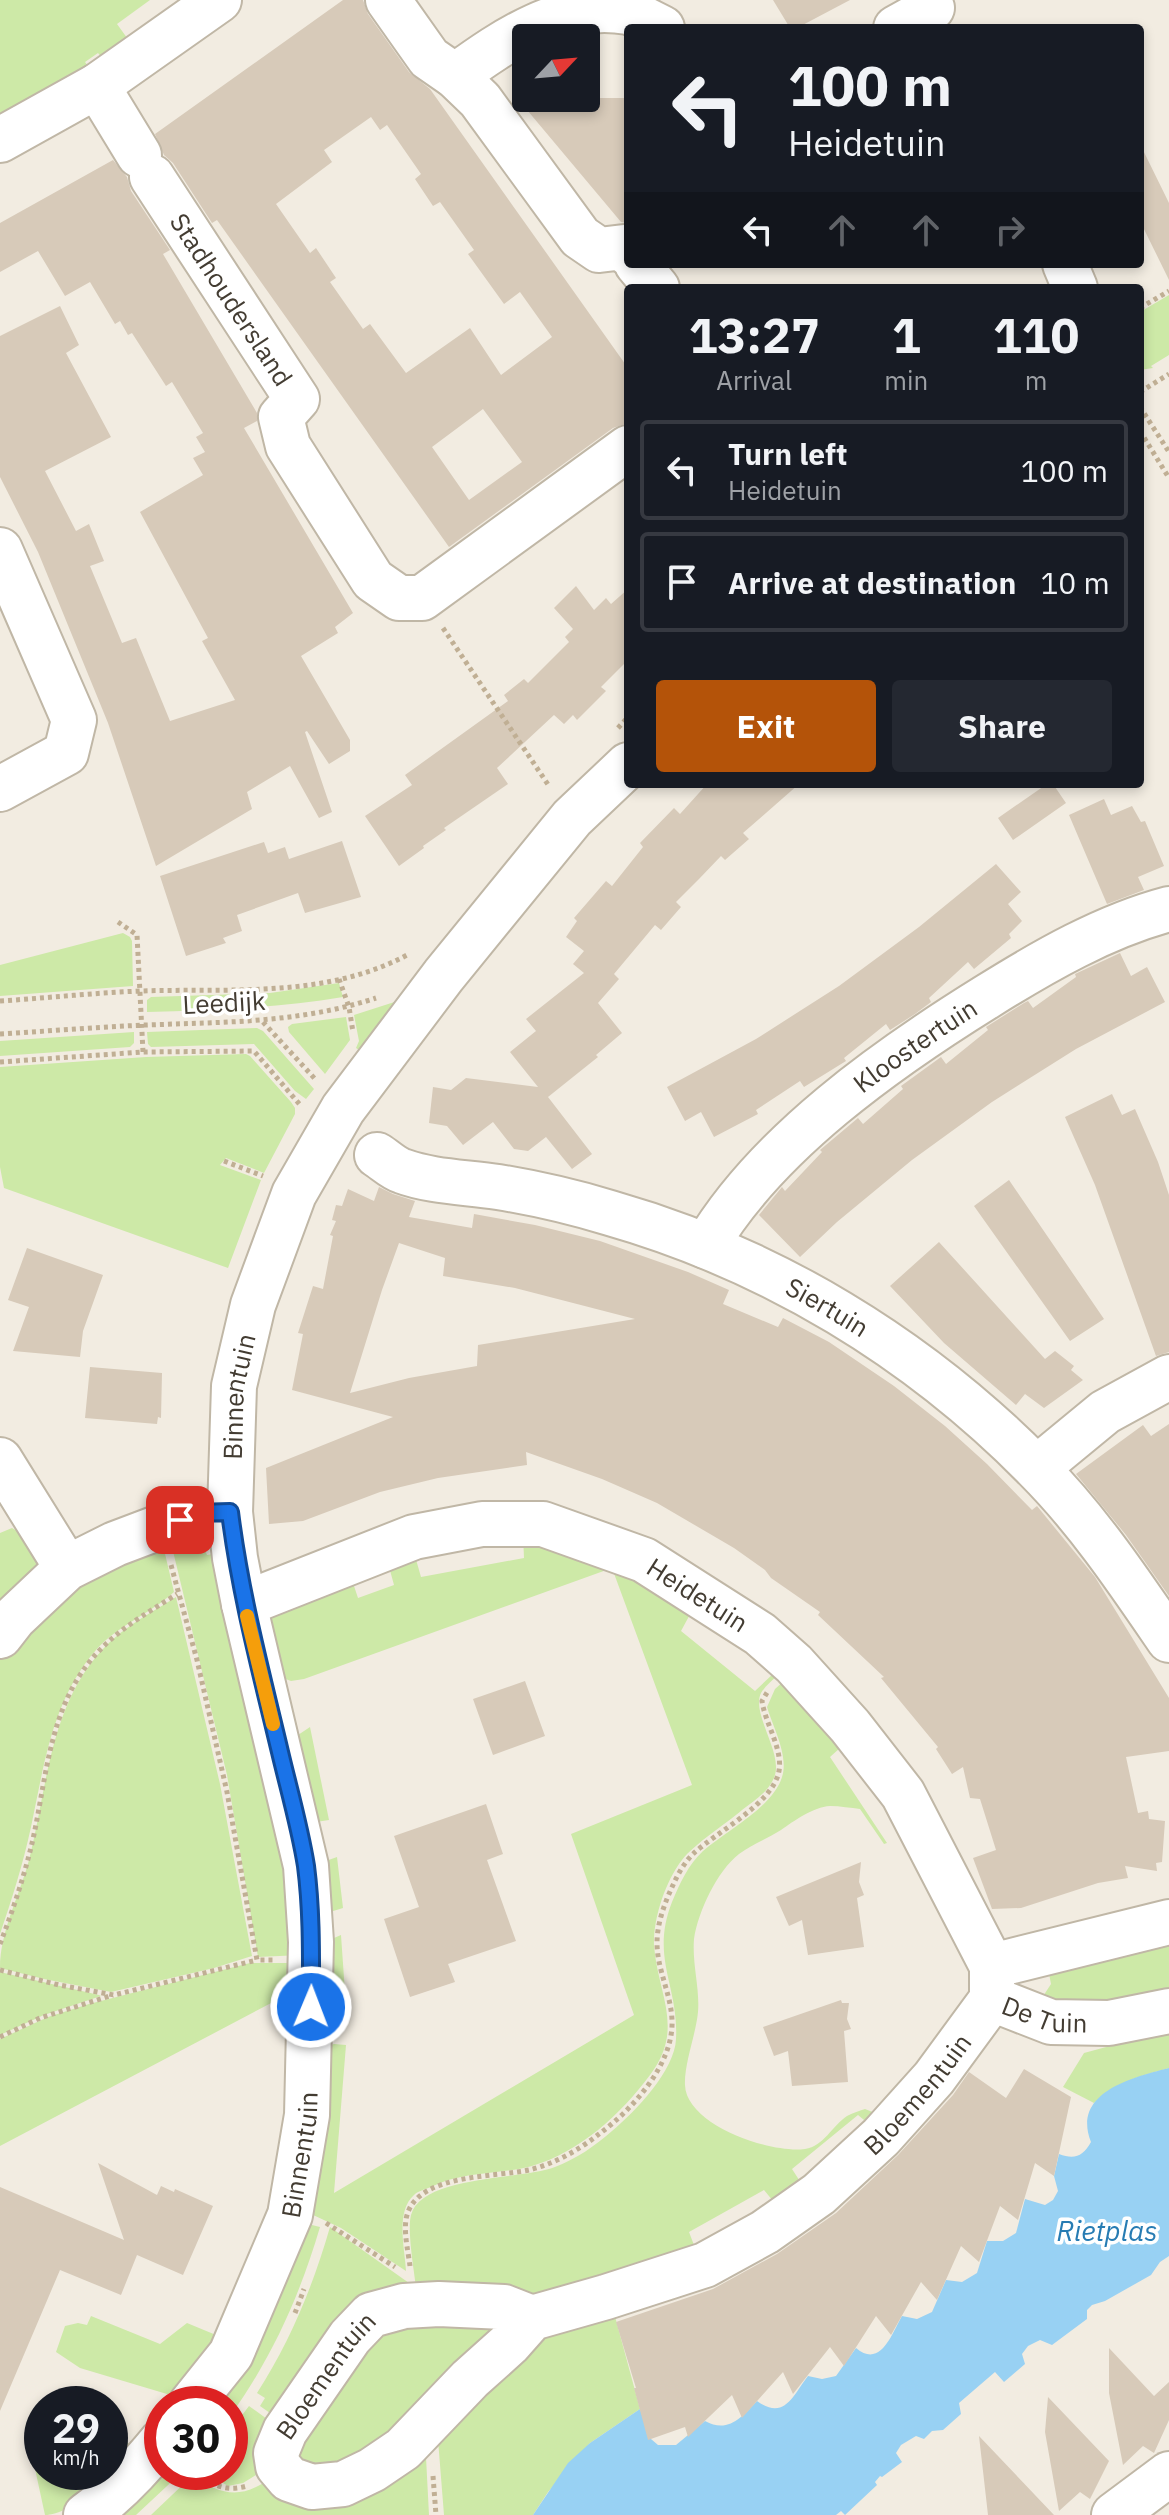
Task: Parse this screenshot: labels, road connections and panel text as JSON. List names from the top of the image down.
{
  "streets": {
    "street": [
      "Stadhoudersland",
      "Kloostertuin",
      "Siertuin",
      "Binnentuin",
      "Heidetuin",
      "De Tuin",
      "Bloementuin"
    ],
    "path": ["Leedijk"]
  },
  "crossings": [
    ["Leedijk", "Binnentuin"],
    ["Kloostertuin", "Siertuin"],
    ["Binnentuin", "Heidetuin"],
    ["Heidetuin", "De Tuin"],
    ["Heidetuin", "Bloementuin"],
    ["De Tuin", "Bloementuin"]
  ],
  "water": ["Rietplas"],
  "north": "top right",
  "page": {
    "turn": ["100 m", "Heidetuin"],
    "eta": [
      "13:27",
      "Arrival",
      "1",
      "min",
      "110",
      "m"
    ],
    "list": [
      {
        "name": "Turn left",
        "note": "Heidetuin",
        "value": "100 m"
      },
      {
        "name": "Arrive at destination",
        "value": "10 m"
      }
    ],
    "buttons": ["Exit", "Share"],
    "speed": "29 km/h",
    "limit": "30"
  }
}
